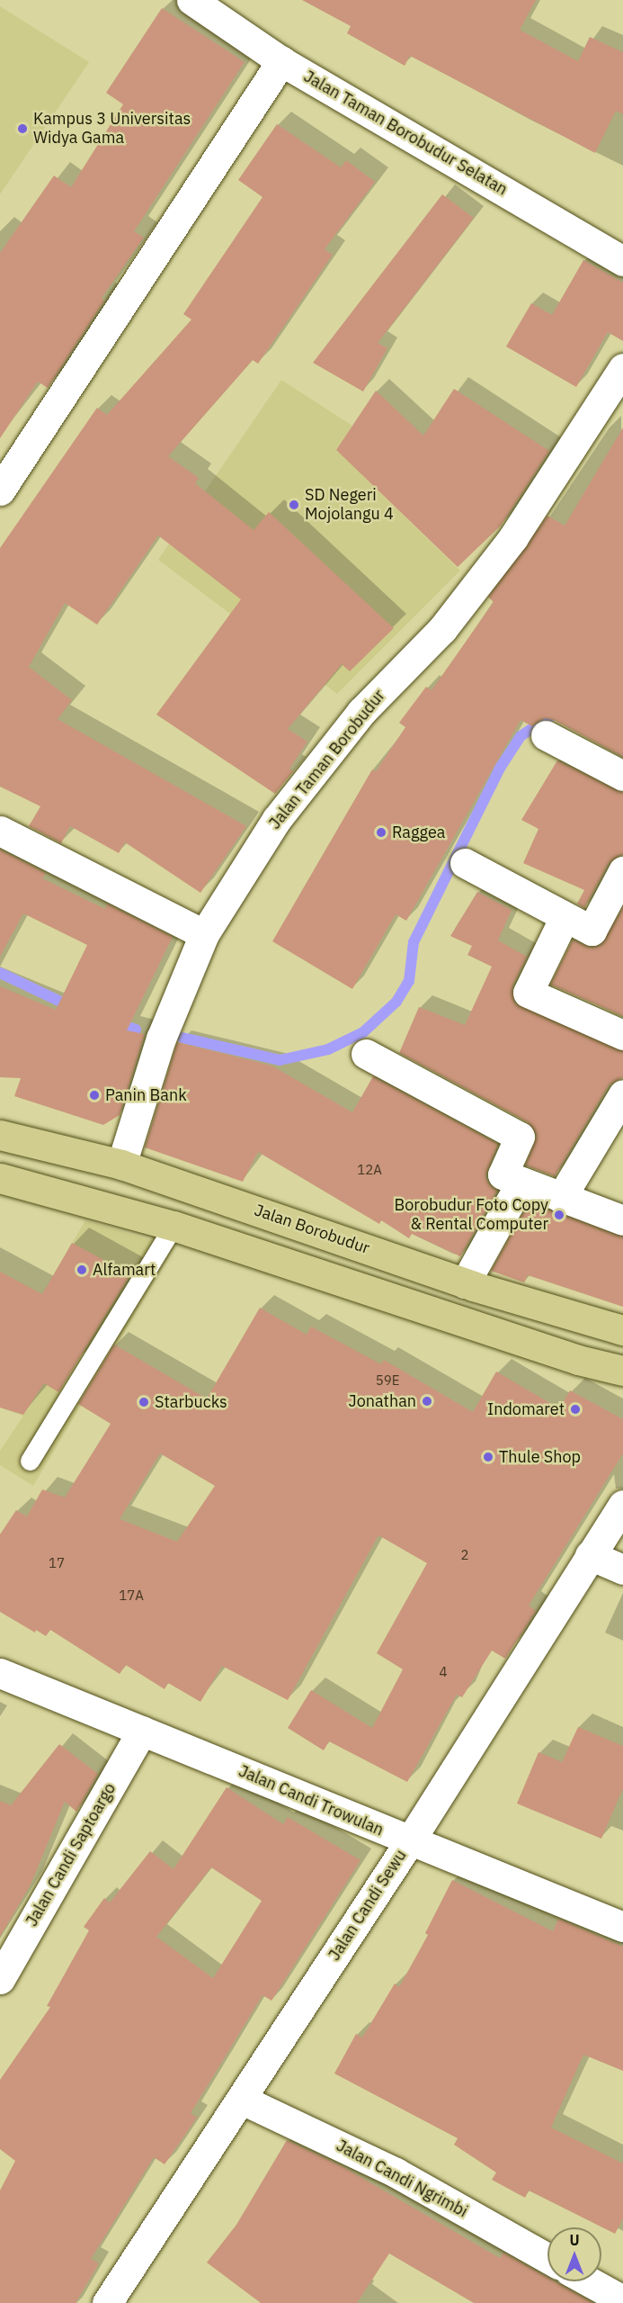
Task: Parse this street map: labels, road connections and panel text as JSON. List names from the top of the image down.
{
  "streets": {
    "main road": ["Jalan Borobudur"],
    "street": [
      "Jalan Taman Borobudur Selatan",
      "Jalan Taman Borobudur",
      "Jalan Candi Trowulan",
      "Jalan Candi Saptoargo",
      "Jalan Candi Sewu",
      "Jalan Candi Ngrimbi"
    ]
  },
  "crossings": [
    ["Jalan Taman Borobudur", "Jalan Borobudur"],
    ["Jalan Candi Trowulan", "Jalan Candi Saptoargo"],
    ["Jalan Candi Trowulan", "Jalan Candi Sewu"],
    ["Jalan Candi Sewu", "Jalan Candi Ngrimbi"]
  ],
  "places": [
    "Kampus 3 Universitas Widya Gama",
    "SD Negeri Mojolangu 4",
    "Raggea",
    "Panin Bank",
    "Borobudur Foto Copy & Rental Computer",
    "Alfamart",
    "Jonathan",
    "Starbucks",
    "Indomaret",
    "Thule Shop"
  ],
  "house_numbers": [
    "12A",
    "59E",
    "2",
    "17",
    "17A",
    "4"
  ],
  "north": "top"
}
